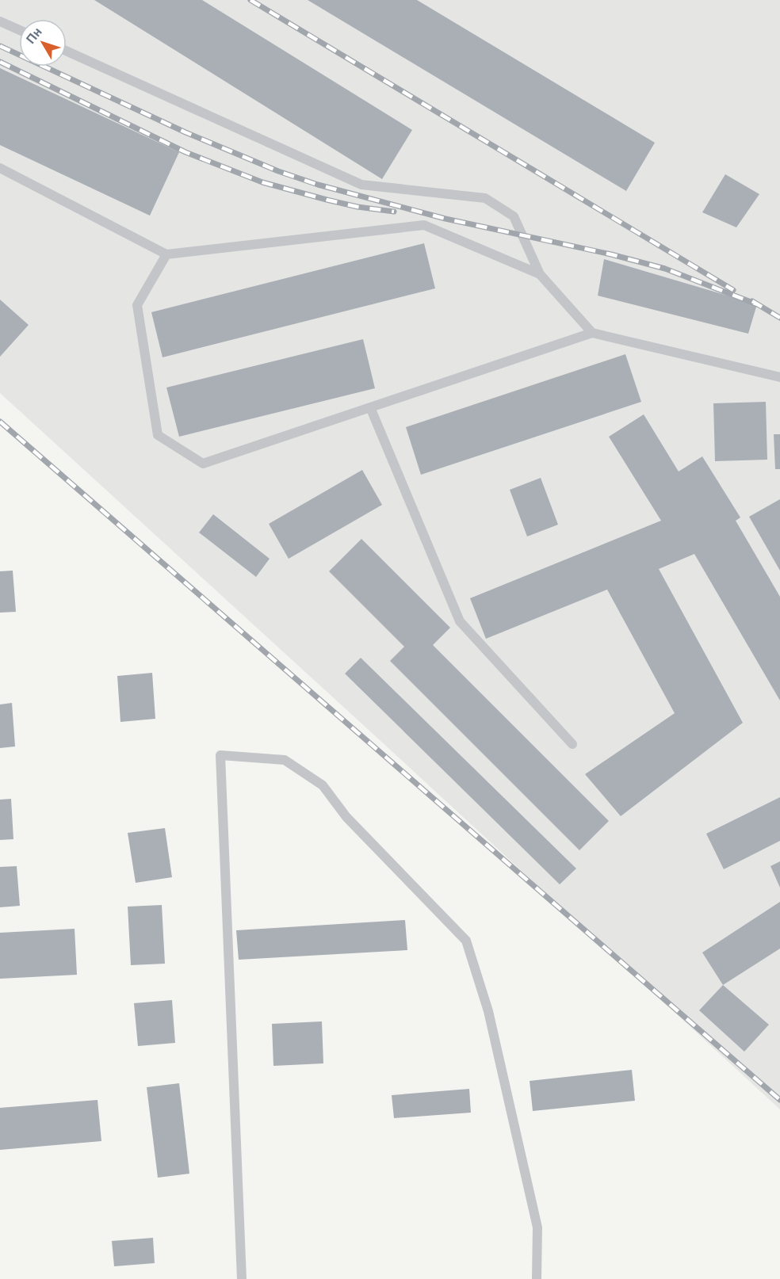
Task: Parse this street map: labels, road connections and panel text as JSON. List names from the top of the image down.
{
  "north": "top left"
}
